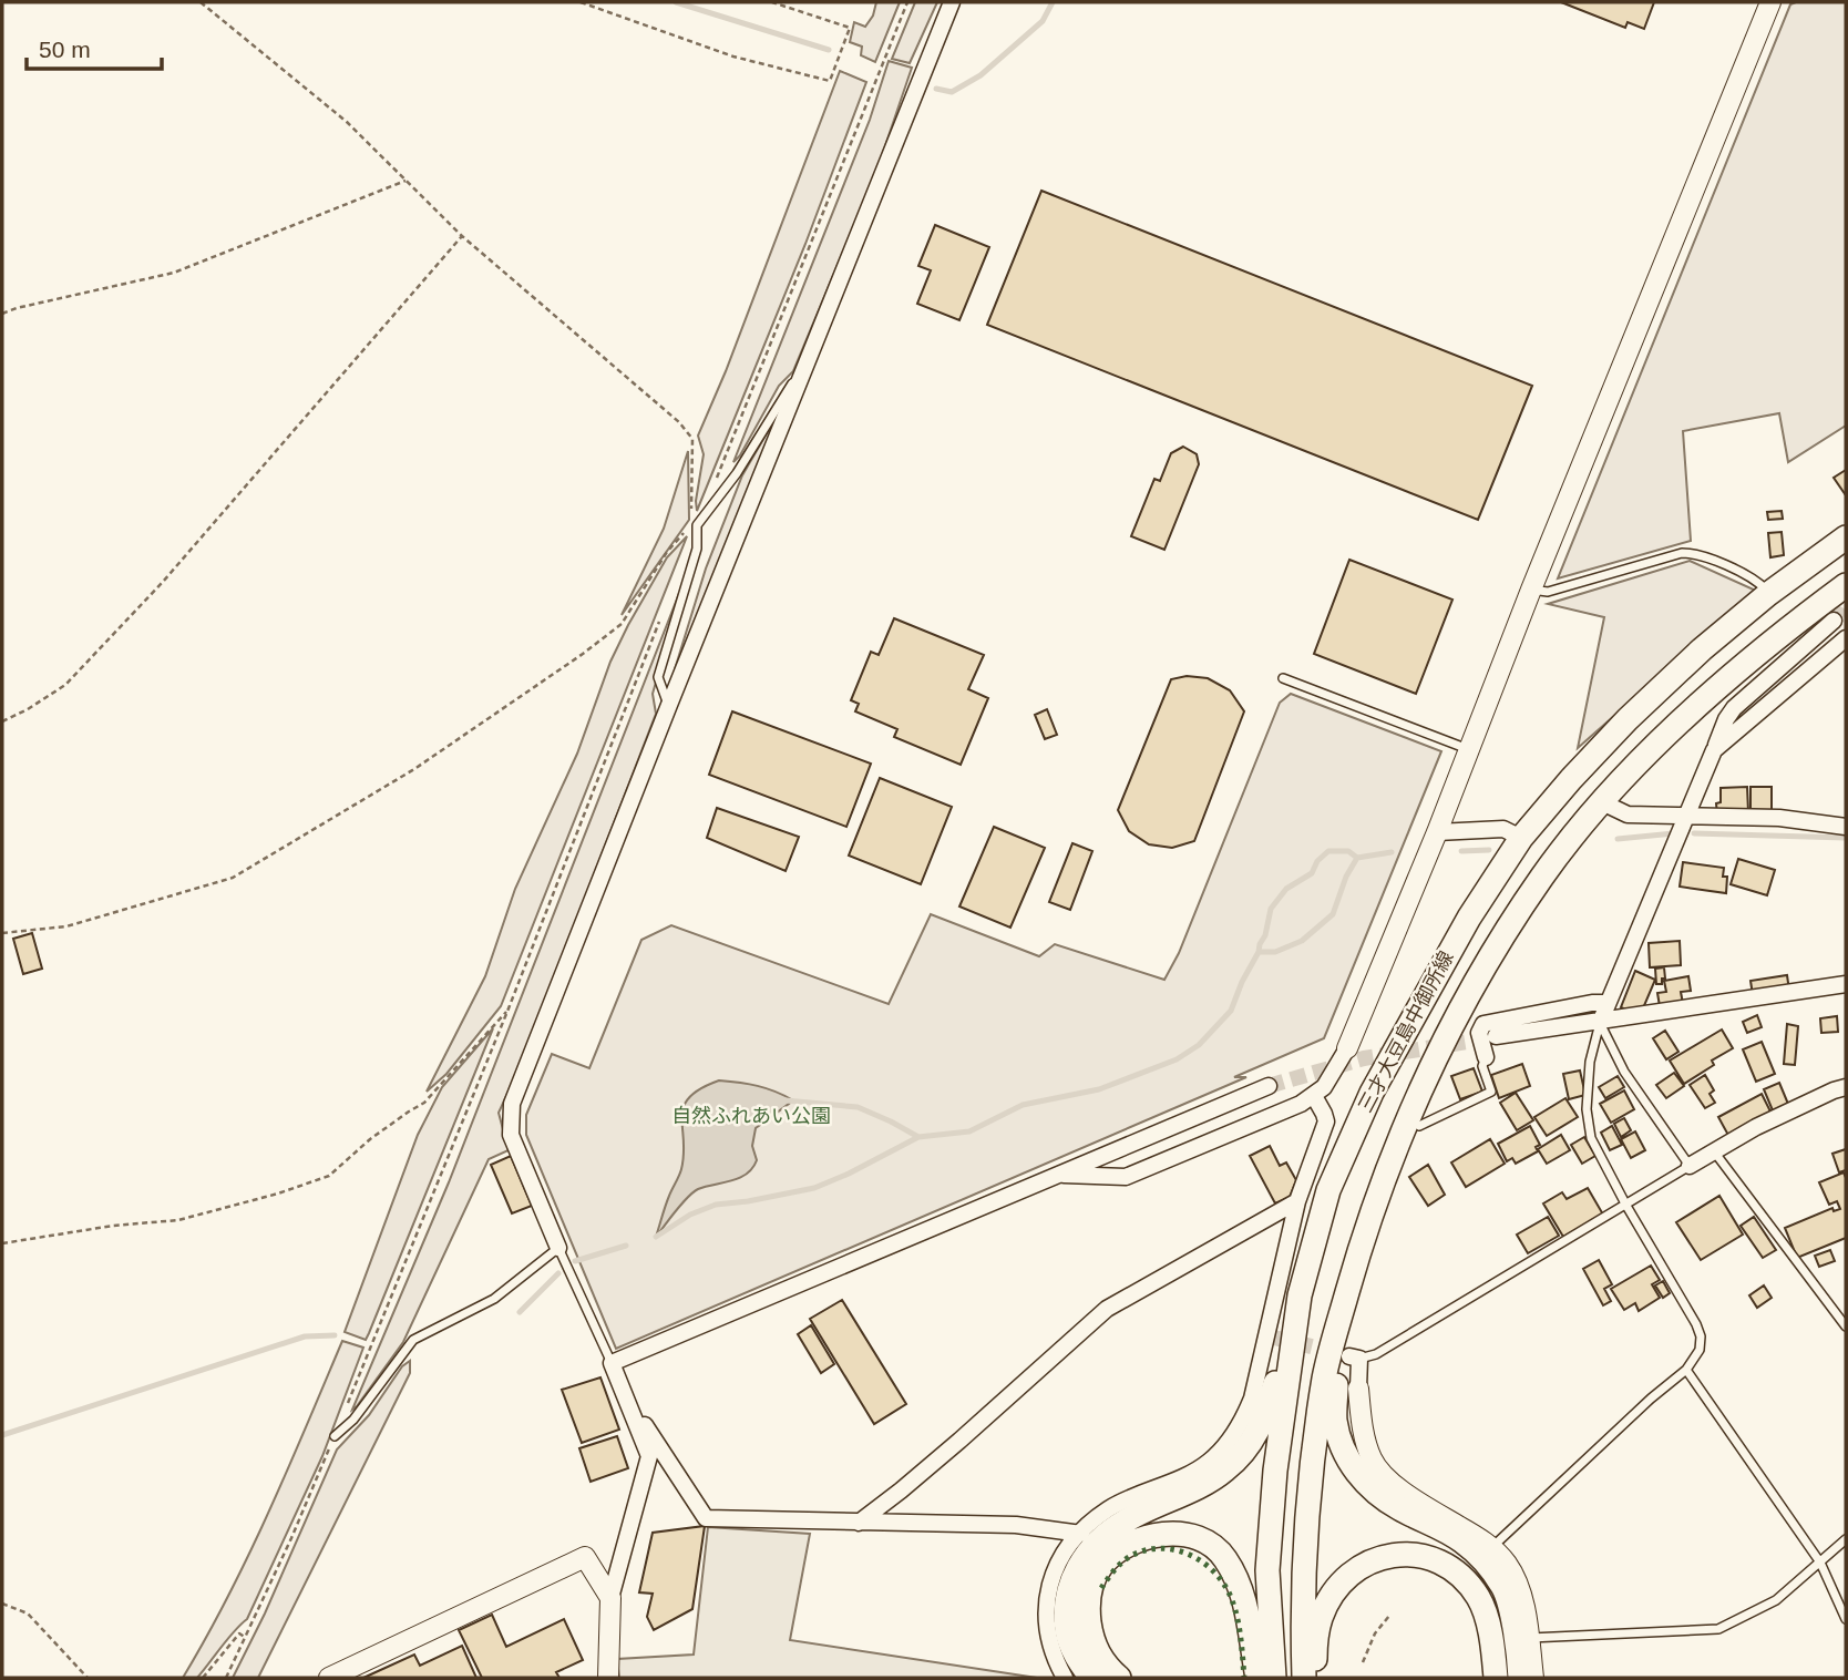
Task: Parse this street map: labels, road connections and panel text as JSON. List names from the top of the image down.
{
  "streets": {
    "main road": ["三才大豆島中御所線"]
  },
  "parks": ["自然ふれあい公園"],
  "scale_bar": "50 m"
}
